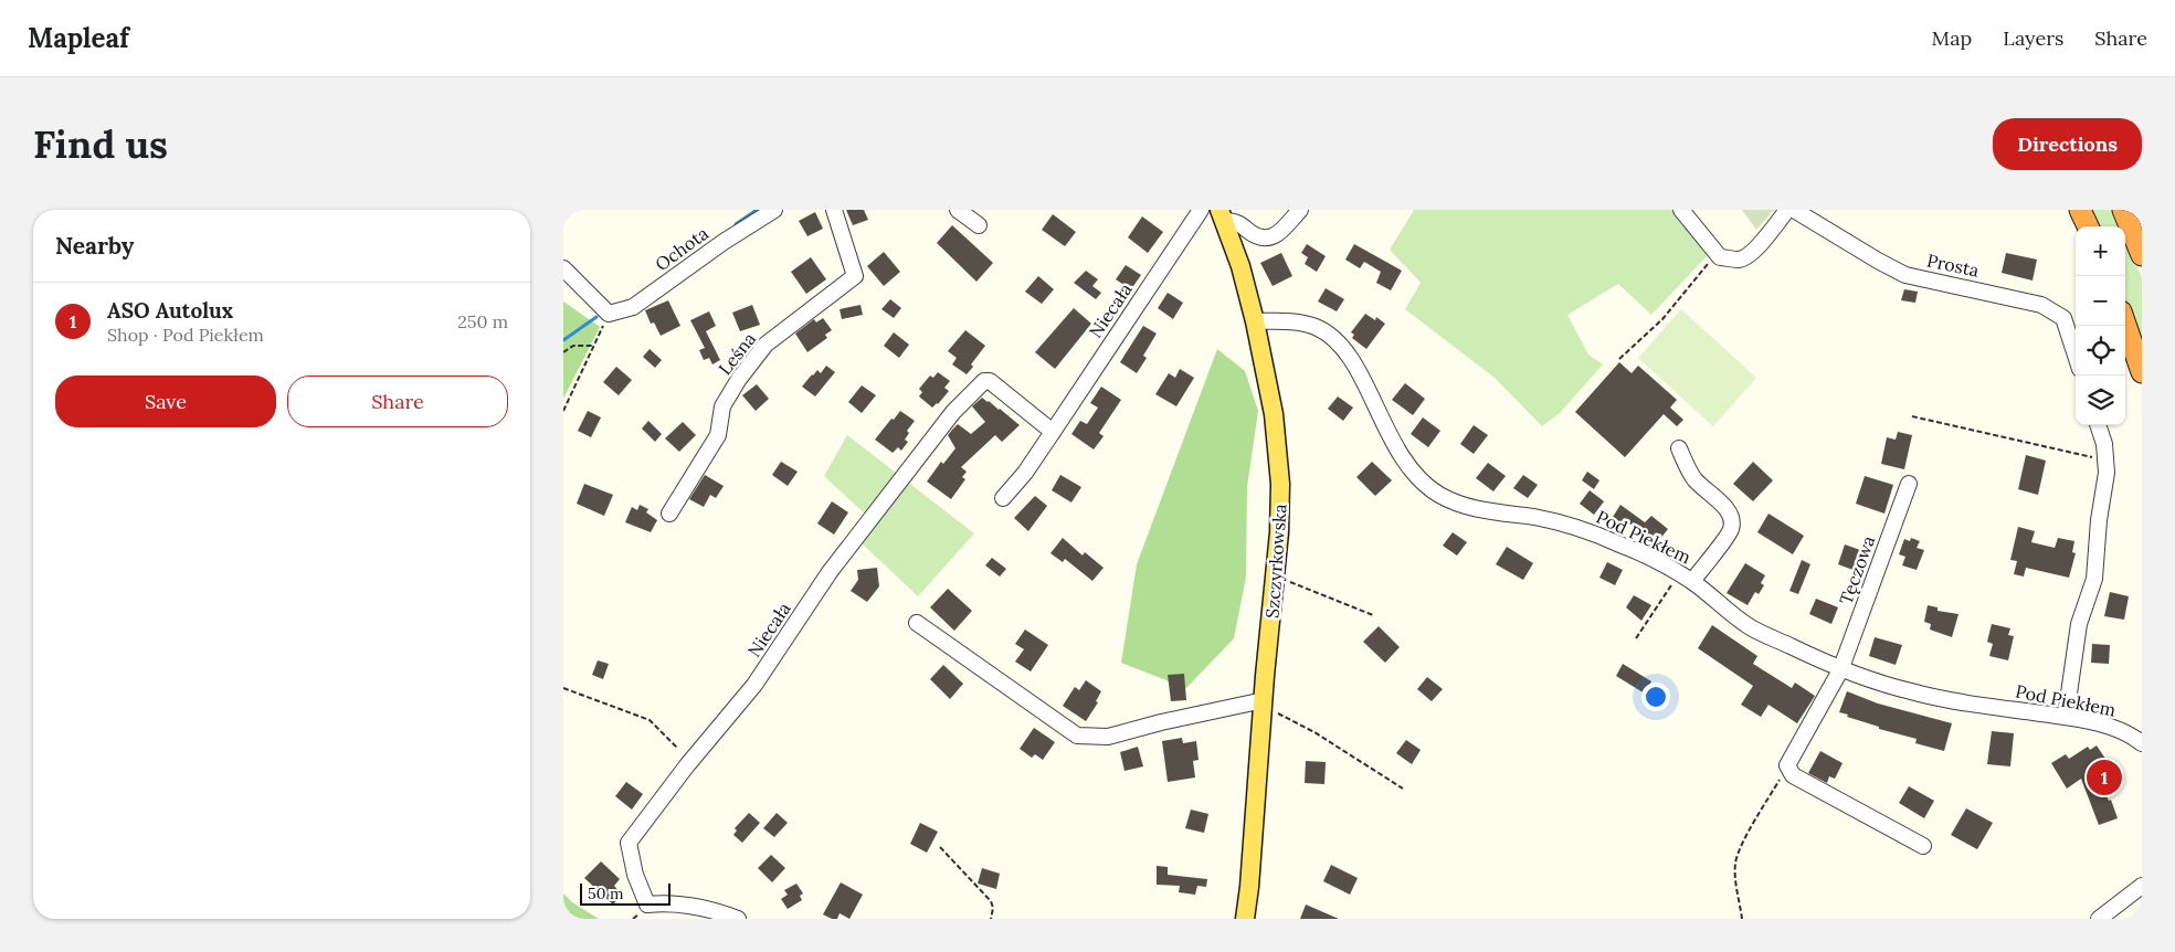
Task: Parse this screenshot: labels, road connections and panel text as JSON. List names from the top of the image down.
{
  "streets": {
    "main road": ["Szczyrkowska"],
    "street": [
      "Ochota",
      "Prosta",
      "Niecała",
      "Leśna",
      "Pod Piekłem",
      "Tęczowa"
    ]
  },
  "crossings": [
    ["Pod Piekłem", "Szczyrkowska"],
    ["Pod Piekłem", "Tęczowa"]
  ],
  "scale_bar": "50 m",
  "page": {
    "header": "Mapleaf",
    "nav": ["Map", "Layers", "Share"],
    "buttons": [
      "Directions",
      ["Save", "Share"]
    ],
    "title": "Find us",
    "heading": "Nearby",
    "map_buttons": ["+", "−"],
    "list": [
      {
        "mark": "1",
        "name": "ASO Autolux",
        "note": "Shop · Pod Piekłem",
        "value": "250 m"
      }
    ],
    "pins": "1",
    "scale": "50 m"
  }
}
